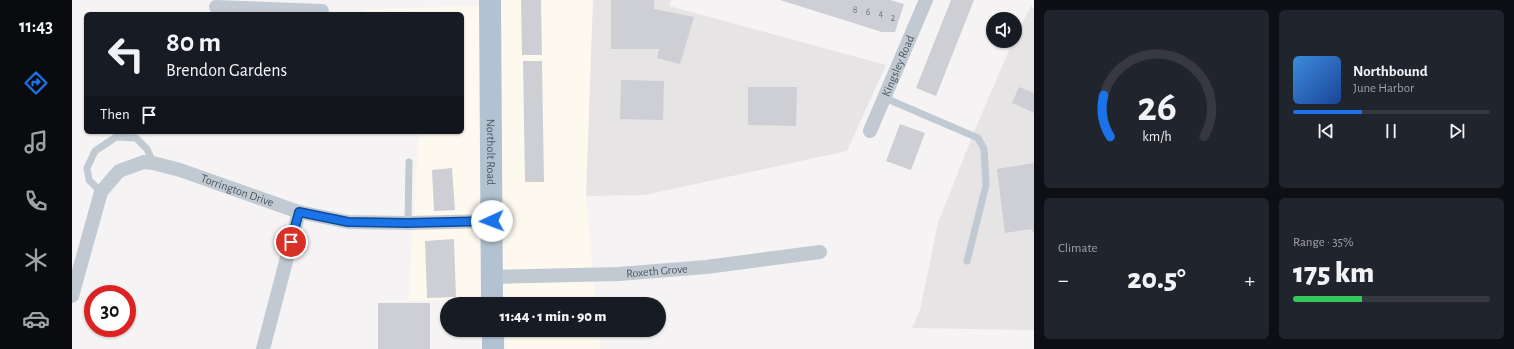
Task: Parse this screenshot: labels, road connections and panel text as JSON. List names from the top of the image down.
{
  "streets": {
    "main road": ["Northolt Road"],
    "street": ["Kingsley Road", "Torrington Drive", "Roxeth Grove"]
  },
  "crossings": [
    ["Northolt Road", "Torrington Drive"],
    ["Northolt Road", "Roxeth Grove"]
  ],
  "house_numbers": [
    "8",
    "6",
    "4",
    "2"
  ],
  "page": {
    "tabs": "11:43",
    "turn": ["80 m", "Brendon Gardens"],
    "song": ["Northbound", "June Harbor"],
    "then": "Then",
    "tile": [
      "Climate",
      ["Range · 35%", "175 km"]
    ],
    "heat": ["−", "20.5°", "+"],
    "limit": "30",
    "trip": "11:44 · 1 min · 90 m",
    "gauge": ["26", "km/h"]
  }
}
